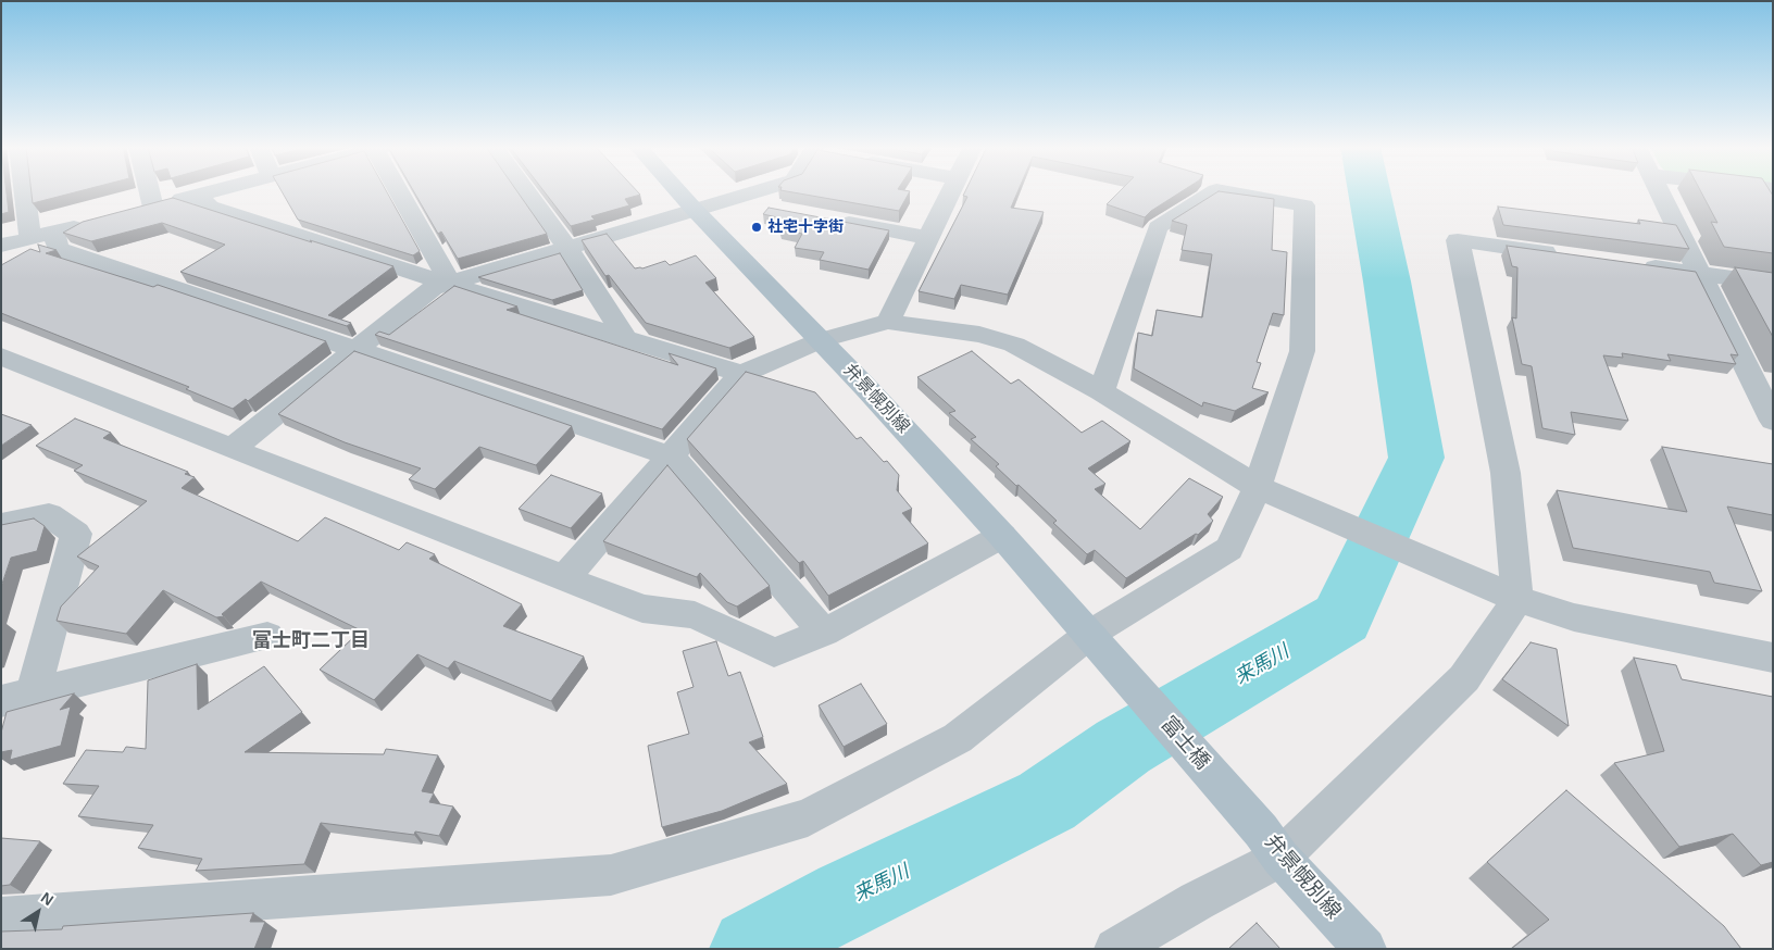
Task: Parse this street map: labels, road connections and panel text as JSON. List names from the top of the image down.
{
  "streets": {
    "main road": ["弁景幌別線", "富士橋"]
  },
  "crossings": [
    ["弁景幌別線", "富士橋"]
  ],
  "districts": ["富士町二丁目"],
  "water": ["来馬川"],
  "places": ["社宅十字街"],
  "north": "top right"
}
